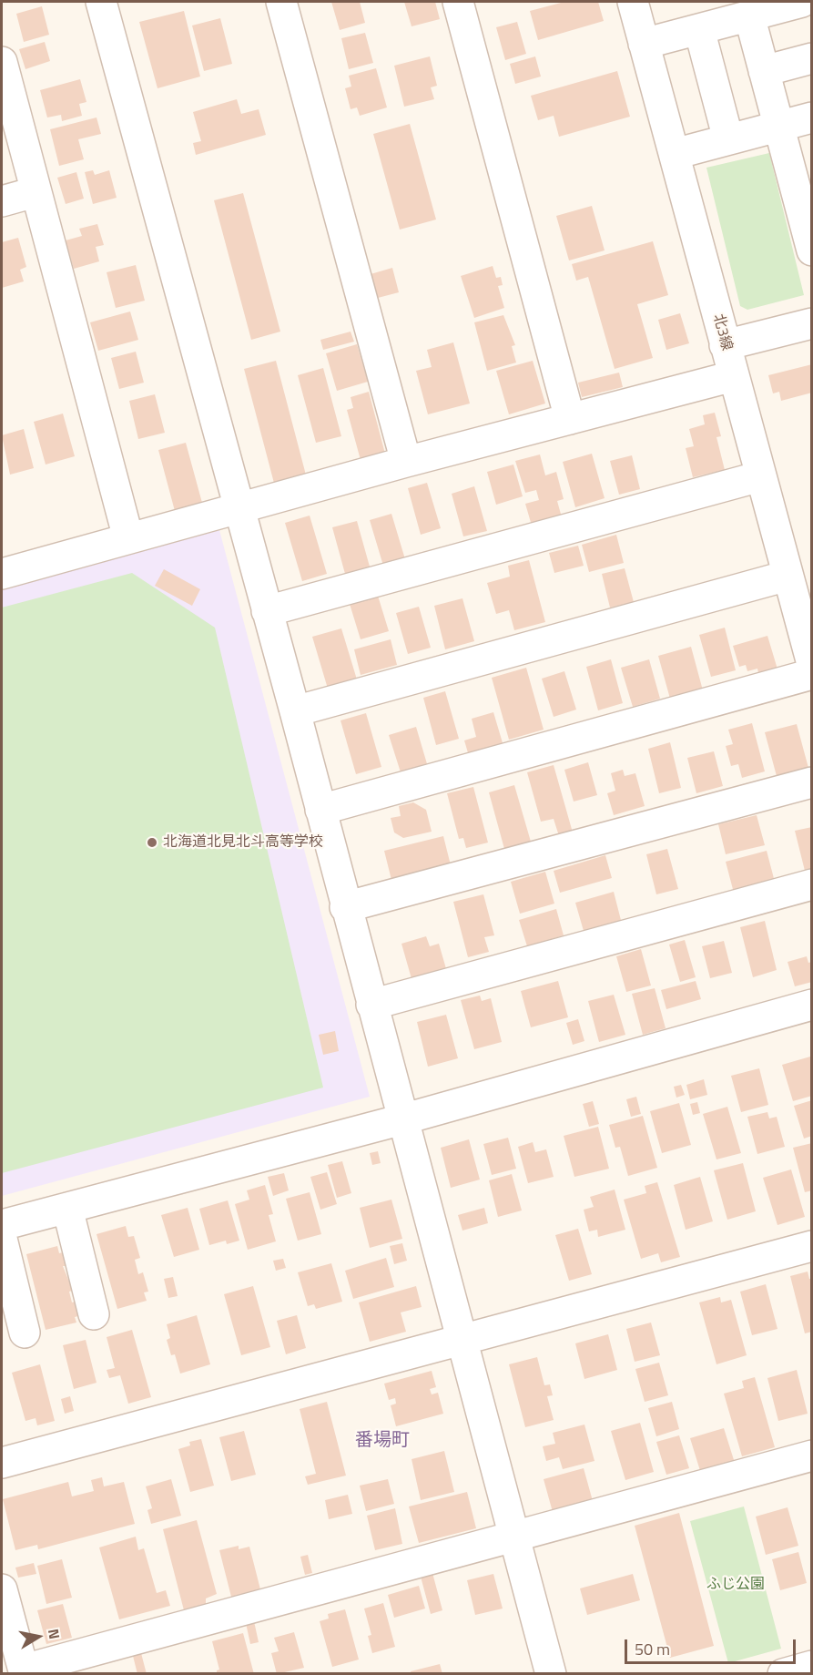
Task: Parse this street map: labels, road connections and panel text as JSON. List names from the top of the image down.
{
  "streets": {
    "street": ["北3線"]
  },
  "districts": ["番場町"],
  "parks": ["ふじ公園"],
  "places": ["北海道北見北斗高等学校"],
  "scale_bar": "50 m",
  "north": "right"
}
